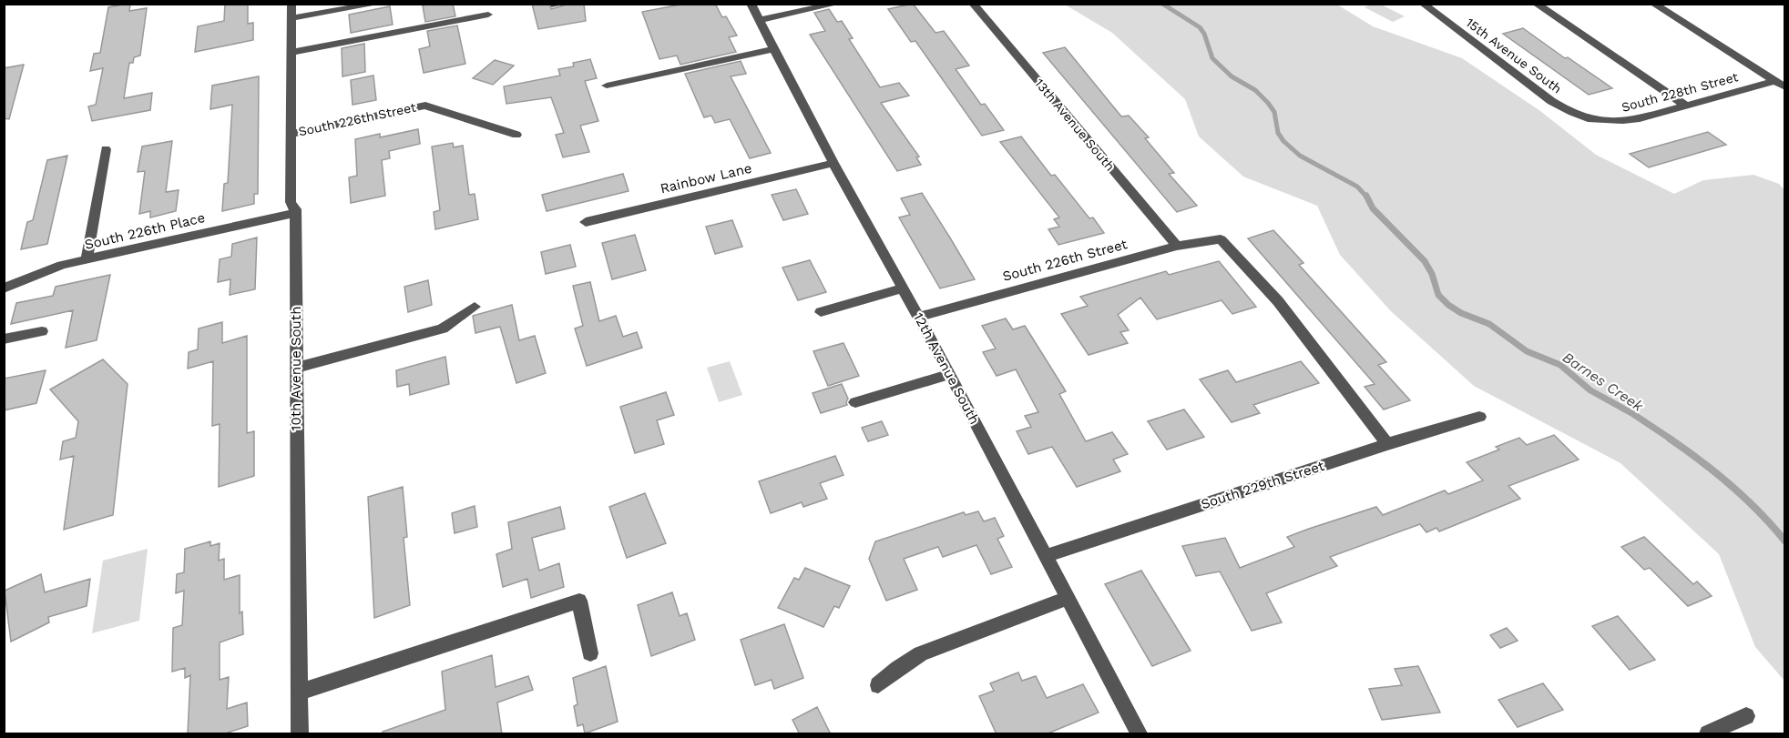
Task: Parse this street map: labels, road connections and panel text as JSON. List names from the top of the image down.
{
  "streets": {
    "street": [
      "15th Avenue South",
      "South 228th Street",
      "South 226th Street",
      "13th Avenue South",
      "Rainbow Lane",
      "South 226th Place",
      "10th Avenue South",
      "12th Avenue South",
      "South 229th Street"
    ]
  },
  "crossings": [
    ["15th Avenue South", "South 228th Street"],
    ["South 226th Street", "13th Avenue South"],
    ["South 226th Street", "10th Avenue South"],
    ["South 226th Street", "12th Avenue South"],
    ["South 226th Street", "South 229th Street"],
    ["Rainbow Lane", "12th Avenue South"],
    ["South 226th Place", "10th Avenue South"],
    ["12th Avenue South", "South 229th Street"]
  ],
  "water": ["Barnes Creek"]
}
